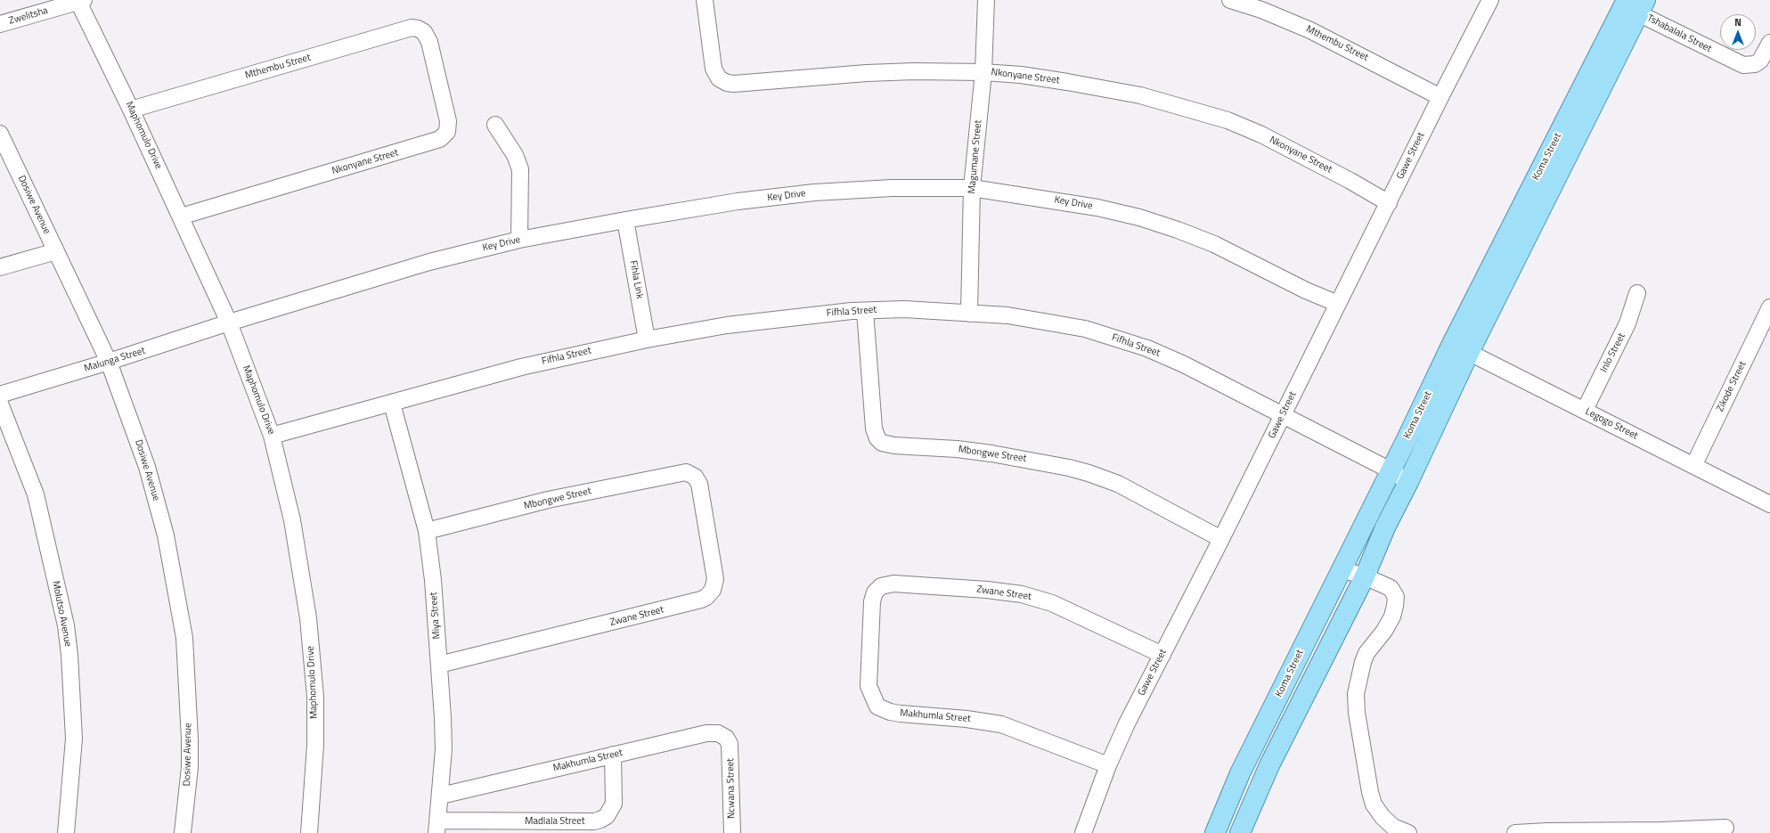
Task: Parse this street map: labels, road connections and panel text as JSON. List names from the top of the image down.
{
  "streets": {
    "main road": ["Koma Street"],
    "street": [
      "Zwelitsha",
      "Tshabalala Street",
      "Mthembu Street",
      "Nkonyane Street",
      "Maphomulo Drive",
      "Gawe Street",
      "Magumane Street",
      "Key Drive",
      "Dosiwe Avenue",
      "Fihla Link",
      "Fifhla Street",
      "Inlo Street",
      "Malunga Street",
      "Zikode Street",
      "Legogo Street",
      "Mbongwe Street",
      "Zwane Street",
      "Molutso Avenue",
      "Miya Street",
      "Makhumla Street",
      "Ncwana Street",
      "Madlala Street"
    ]
  },
  "crossings": [
    ["Zwelitsha", "Maphomulo Drive"],
    ["Tshabalala Street", "Koma Street"],
    ["Mthembu Street", "Nkonyane Street"],
    ["Mthembu Street", "Maphomulo Drive"],
    ["Mthembu Street", "Gawe Street"],
    ["Nkonyane Street", "Maphomulo Drive"],
    ["Nkonyane Street", "Gawe Street"],
    ["Nkonyane Street", "Magumane Street"],
    ["Maphomulo Drive", "Key Drive"],
    ["Maphomulo Drive", "Fifhla Street"],
    ["Maphomulo Drive", "Malunga Street"],
    ["Gawe Street", "Key Drive"],
    ["Gawe Street", "Fifhla Street"],
    ["Gawe Street", "Mbongwe Street"],
    ["Gawe Street", "Zwane Street"],
    ["Gawe Street", "Makhumla Street"],
    ["Magumane Street", "Key Drive"],
    ["Magumane Street", "Fifhla Street"],
    ["Koma Street", "Fifhla Street"],
    ["Koma Street", "Legogo Street"],
    ["Key Drive", "Fihla Link"],
    ["Key Drive", "Malunga Street"],
    ["Dosiwe Avenue", "Malunga Street"],
    ["Fihla Link", "Fifhla Street"],
    ["Fifhla Street", "Mbongwe Street"],
    ["Fifhla Street", "Miya Street"],
    ["Inlo Street", "Legogo Street"],
    ["Zikode Street", "Legogo Street"],
    ["Mbongwe Street", "Zwane Street"],
    ["Mbongwe Street", "Miya Street"],
    ["Zwane Street", "Miya Street"],
    ["Zwane Street", "Makhumla Street"],
    ["Miya Street", "Makhumla Street"],
    ["Miya Street", "Madlala Street"],
    ["Makhumla Street", "Ncwana Street"],
    ["Makhumla Street", "Madlala Street"]
  ],
  "north": "top"
}
